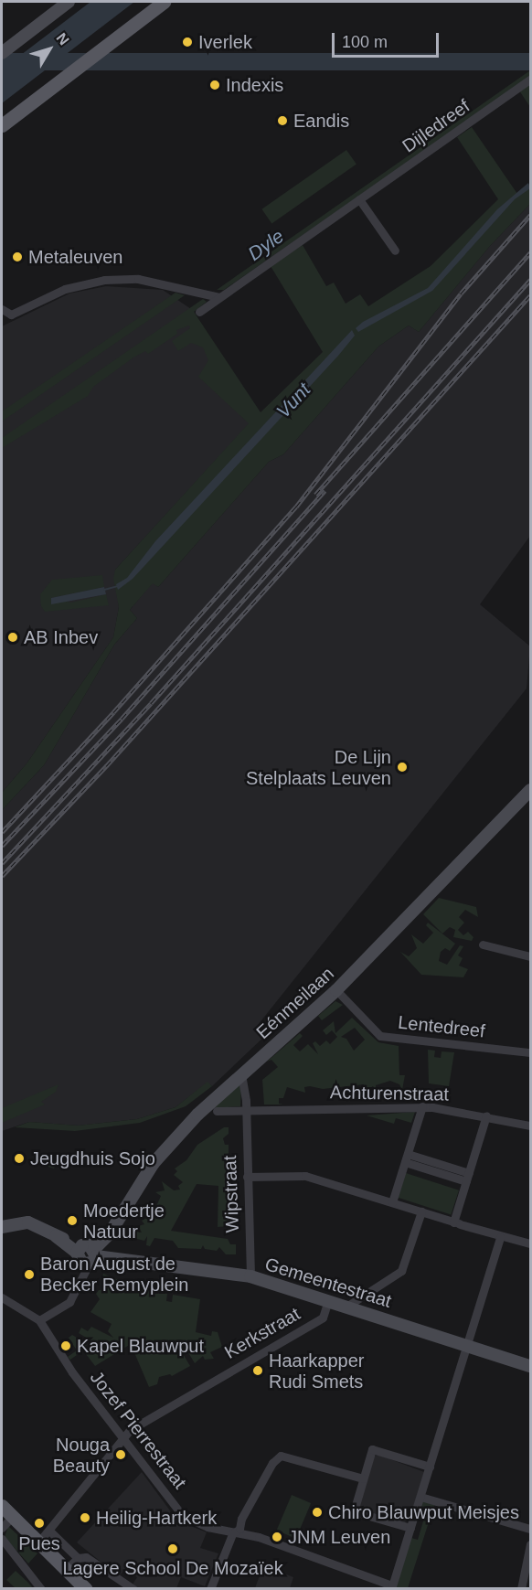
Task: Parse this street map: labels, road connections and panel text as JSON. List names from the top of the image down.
{
  "streets": {
    "street": [
      "Dijledreef",
      "Eénmeilaan",
      "Lentedreef",
      "Achturenstraat",
      "Wipstraat",
      "Gemeentestraat",
      "Kerkstraat",
      "Jozef Pierrestraat"
    ]
  },
  "crossings": [
    ["Eénmeilaan", "Lentedreef"],
    ["Eénmeilaan", "Wipstraat"],
    ["Eénmeilaan", "Gemeentestraat"],
    ["Achturenstraat", "Wipstraat"],
    ["Wipstraat", "Gemeentestraat"],
    ["Gemeentestraat", "Kerkstraat"],
    ["Kerkstraat", "Jozef Pierrestraat"]
  ],
  "water": ["Dyle", "Vunt"],
  "places": [
    "Iverlek",
    "Indexis",
    "Eandis",
    "Metaleuven",
    "AB Inbev",
    "De Lijn Stelplaats Leuven",
    "Jeugdhuis Sojo",
    "Moedertje Natuur",
    "Baron August de Becker Remyplein",
    "Kapel Blauwput",
    "Haarkapper Rudi Smets",
    "Nouga Beauty",
    "Chiro Blauwput Meisjes",
    "Heilig-Hartkerk",
    "Pues",
    "JNM Leuven",
    "Lagere School De Mozaïek"
  ],
  "scale_bar": "100 m",
  "north": "top right"
}
